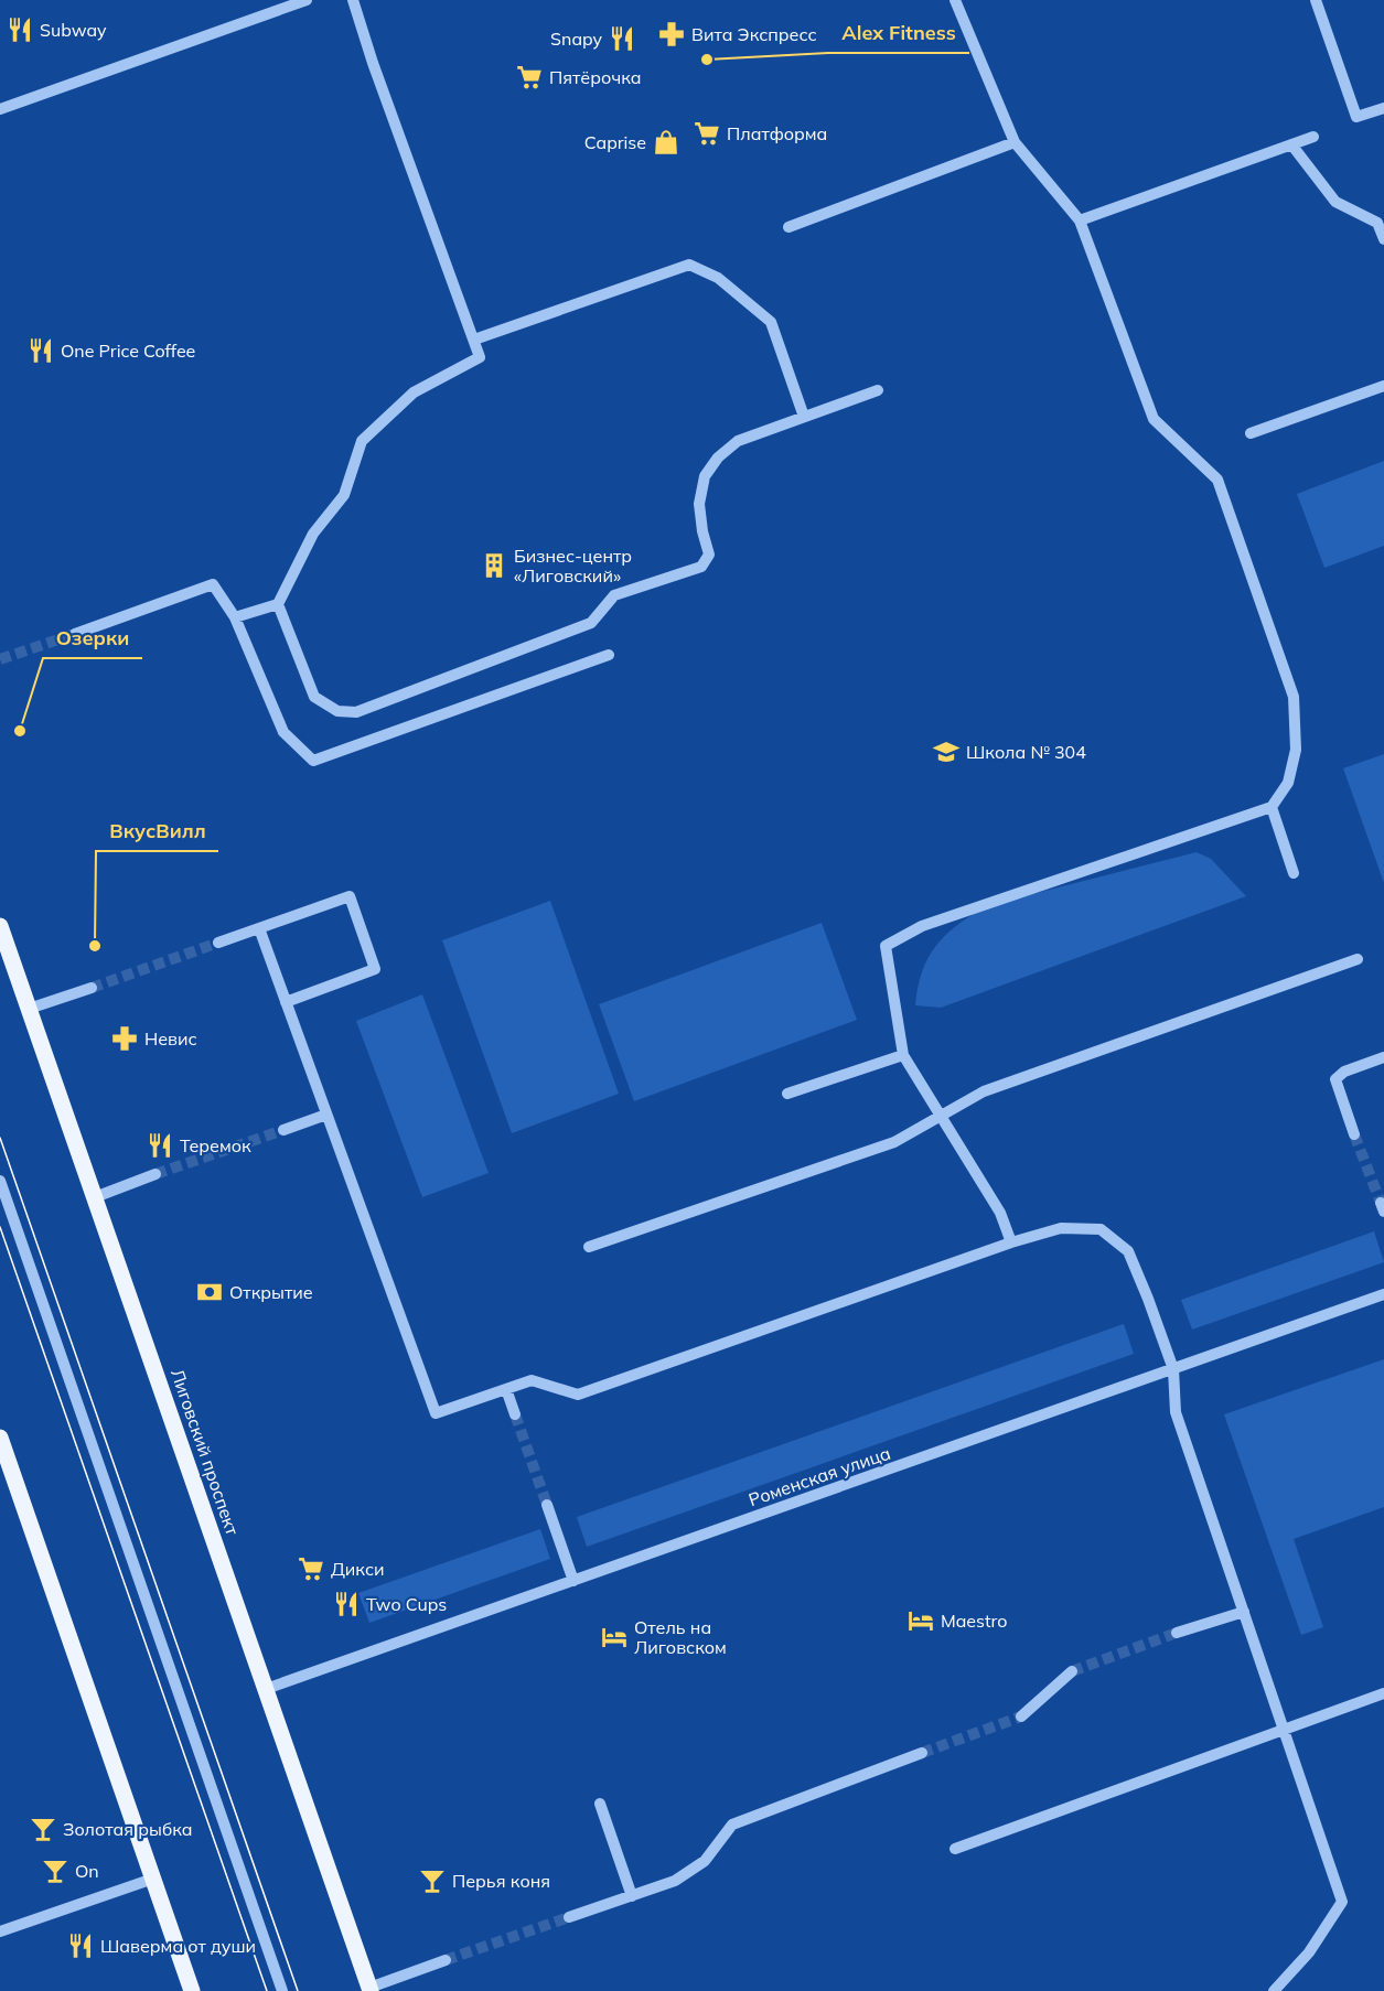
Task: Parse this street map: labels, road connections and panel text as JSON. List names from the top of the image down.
{
  "streets": {
    "main road": ["Лиговский проспект"],
    "street": ["Роменская улица"]
  },
  "crossings": [
    ["Лиговский проспект", "Роменская улица"]
  ],
  "places": {
    "restaurant": [
      "Subway",
      "Snapy",
      "One Price Coffee",
      "Теремок",
      "Two Cups",
      "Шаверма от души"
    ],
    "pharmacy": ["Вита Экспресс", "Невис"],
    "other": ["Alex Fitness", "Озерки", "ВкусВилл"],
    "supermarket": ["Пятёрочка", "Платформа", "Дикси"],
    "shop": ["Caprise"],
    "building": ["Бизнес-центр «Лиговский»"],
    "school or university": ["Школа № 304"],
    "bank": ["Открытие"],
    "hotel": ["Maestro", "Отель на Лиговском"],
    "bar": ["Золотая рыбка", "On", "Перья коня"]
  }
}
